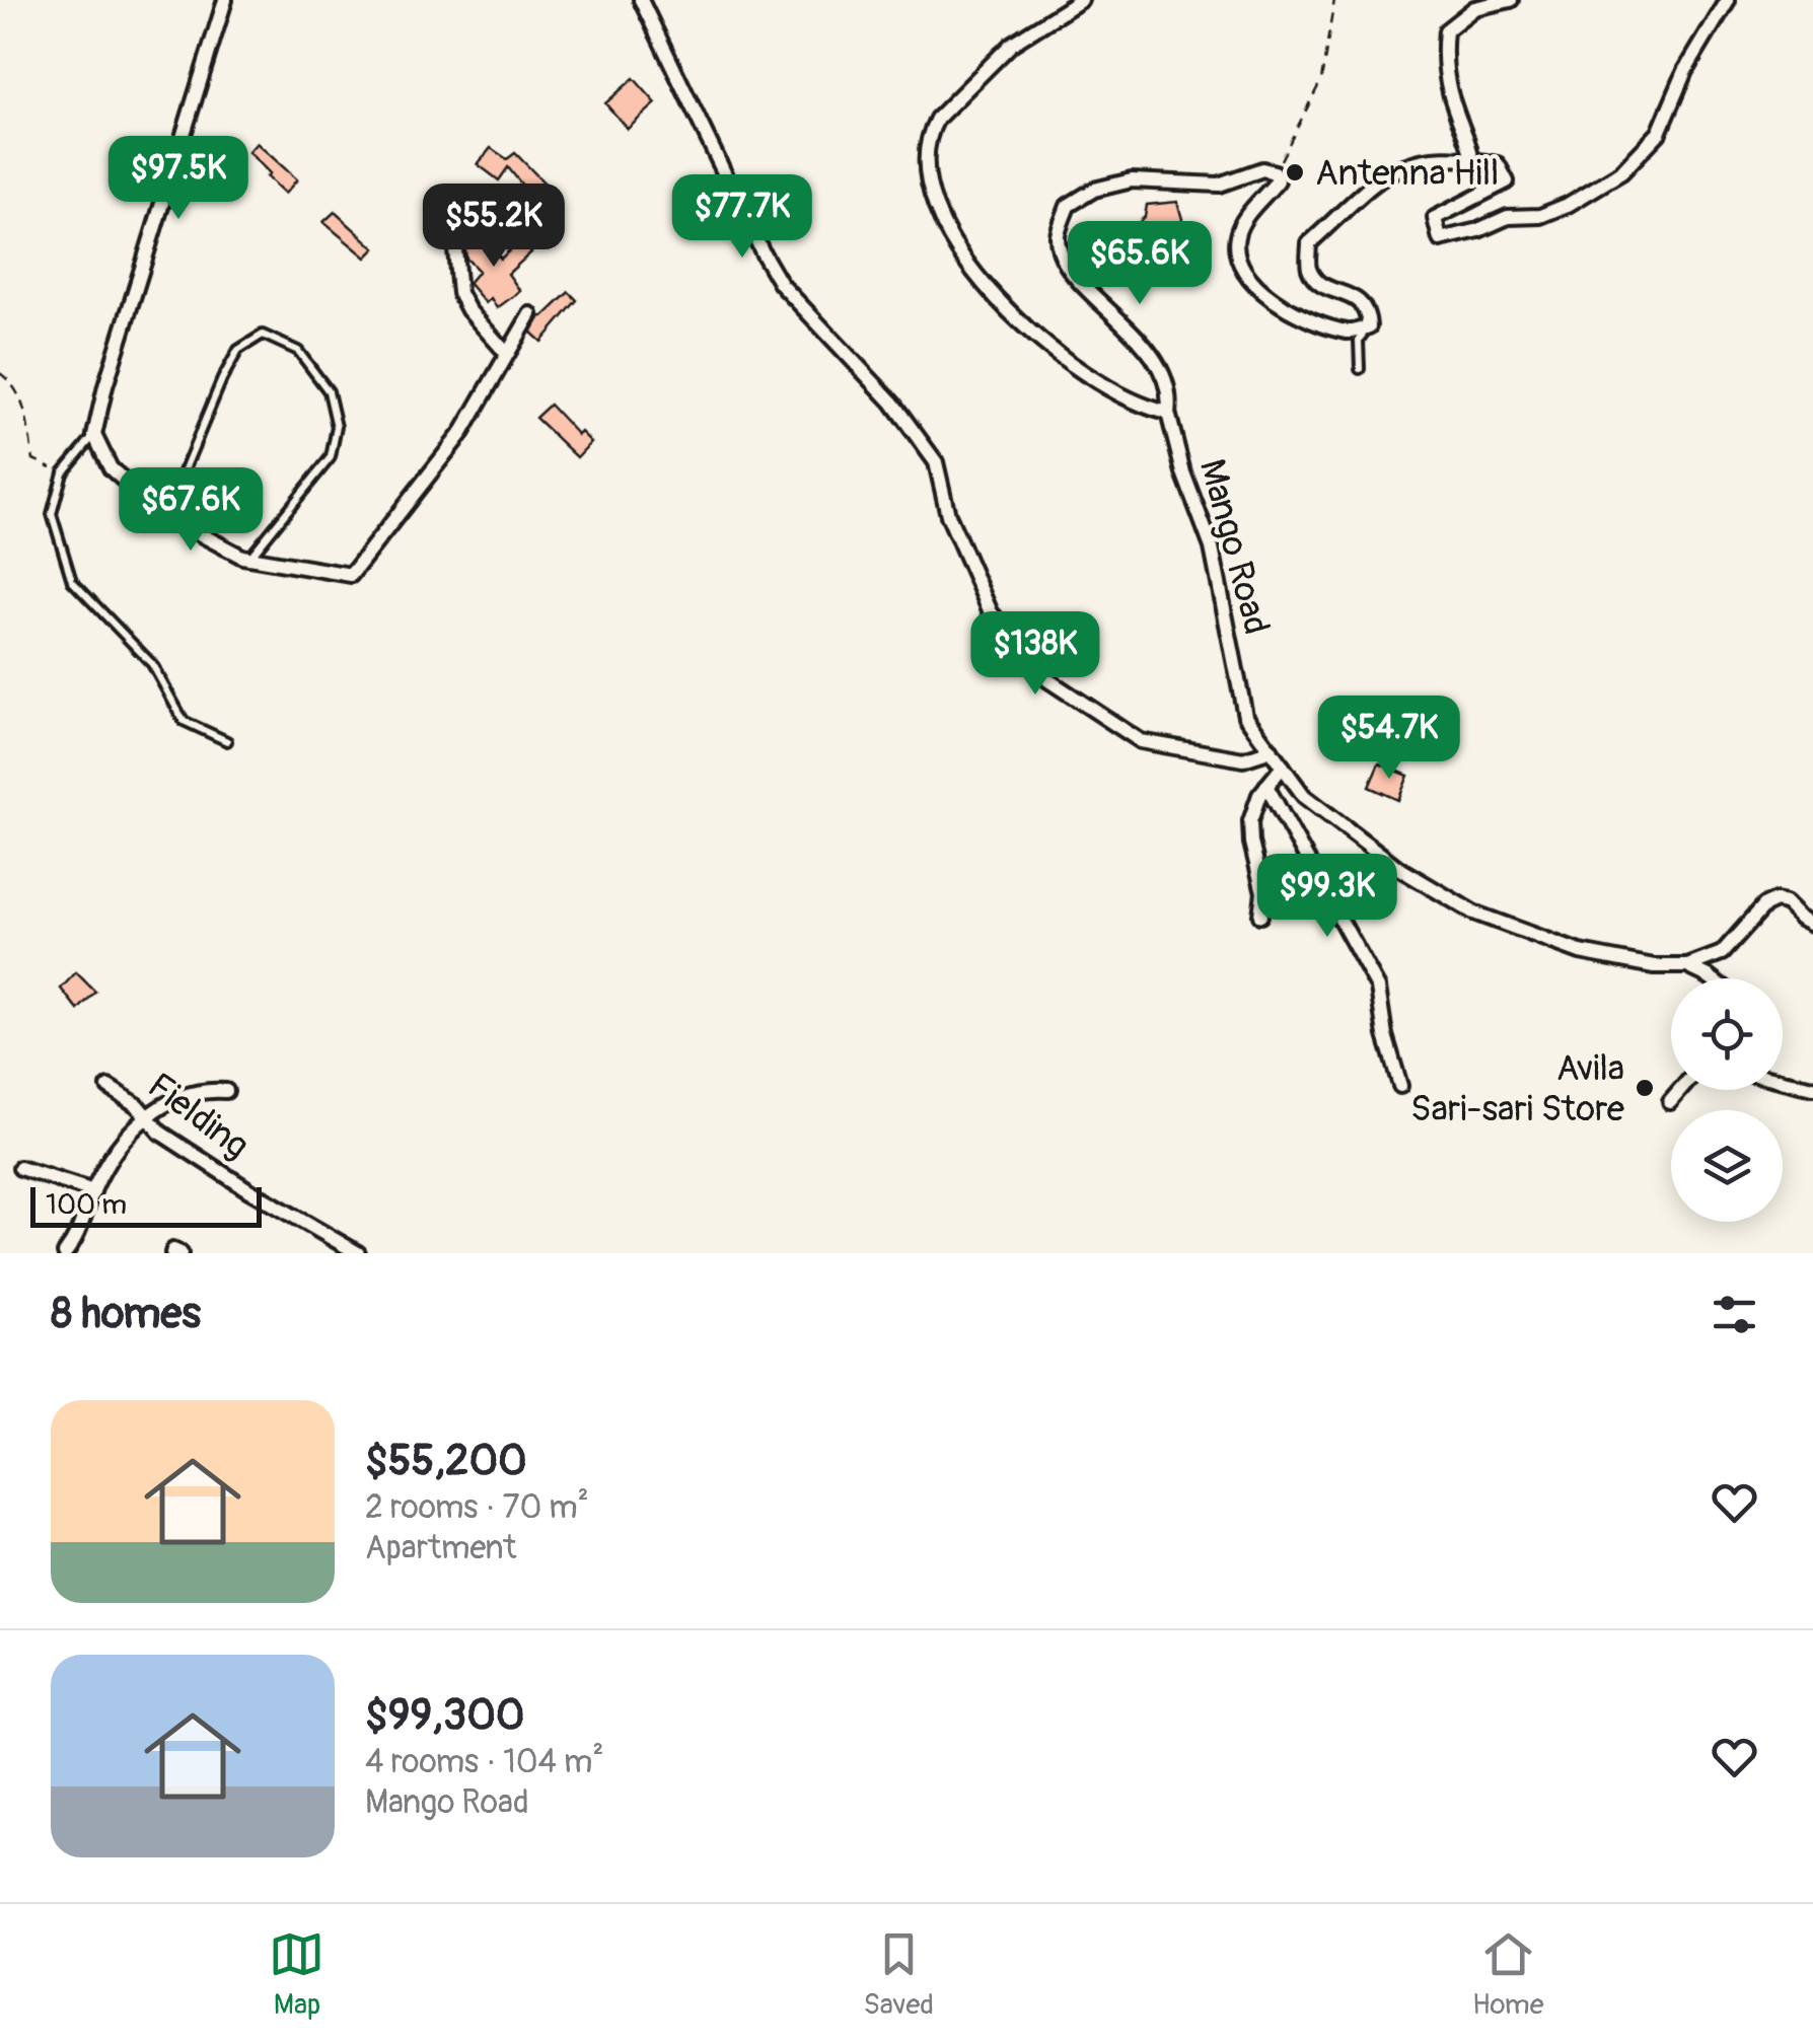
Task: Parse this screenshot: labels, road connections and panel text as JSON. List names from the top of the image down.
{
  "streets": {
    "street": ["Mango Road", "Fielding"]
  },
  "places": ["Antenna Hill", "Avila Sari-sari Store"],
  "scale_bar": "100 m",
  "page": {
    "price": [
      "$97.5K",
      "$77.7K",
      "$55.2K",
      "$65.6K",
      "$67.6K",
      "$138K",
      "$54.7K",
      "$99.3K"
    ],
    "scale": "100 m",
    "heading": "8 homes",
    "list": [
      {
        "name": "$55,200",
        "note": "2 rooms · 70 m² · Apartment"
      },
      {
        "name": "$99,300",
        "note": "4 rooms · 104 m² · Mango Road"
      }
    ],
    "tabs": ["Map", "Saved", "Home"]
  }
}
